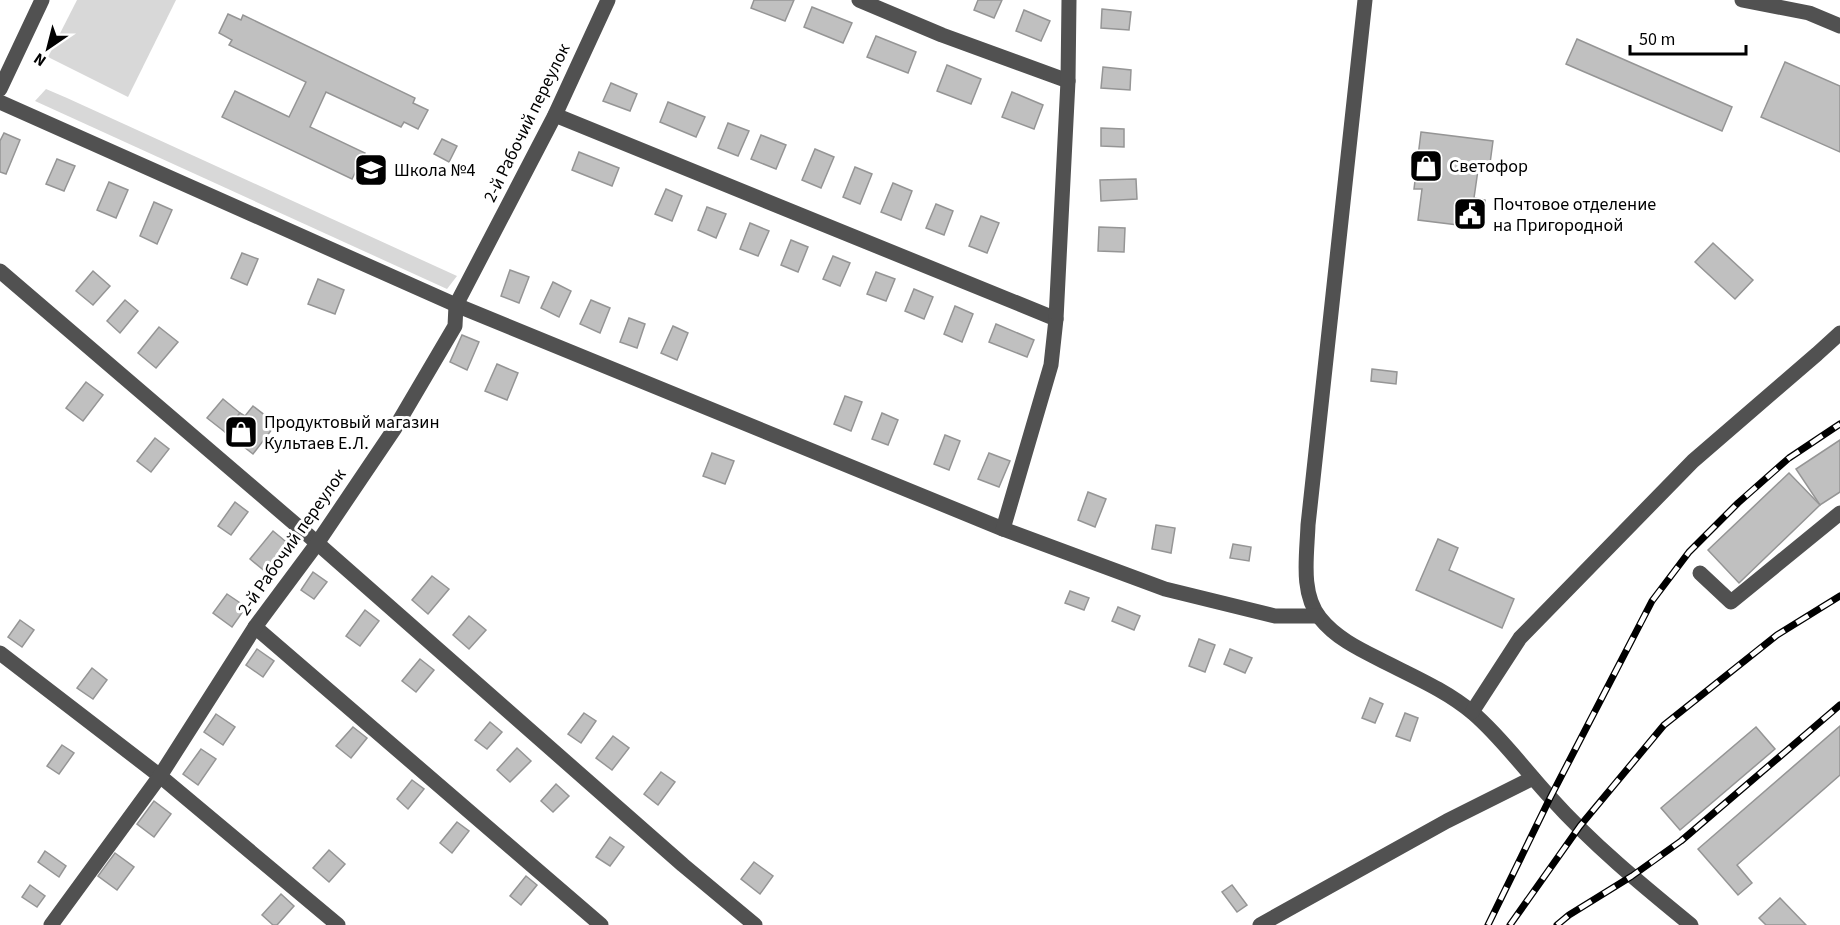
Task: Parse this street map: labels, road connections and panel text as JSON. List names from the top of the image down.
{
  "streets": {
    "street": ["2-й Рабочий переулок"]
  },
  "places": {
    "shop": ["Светофор", "Продуктовый магазин Культаев Е.Л."],
    "school or university": ["Школа №4"],
    "public building": ["Почтовое отделение на Пригородной"]
  },
  "scale_bar": "50 m",
  "north": "bottom left"
}
